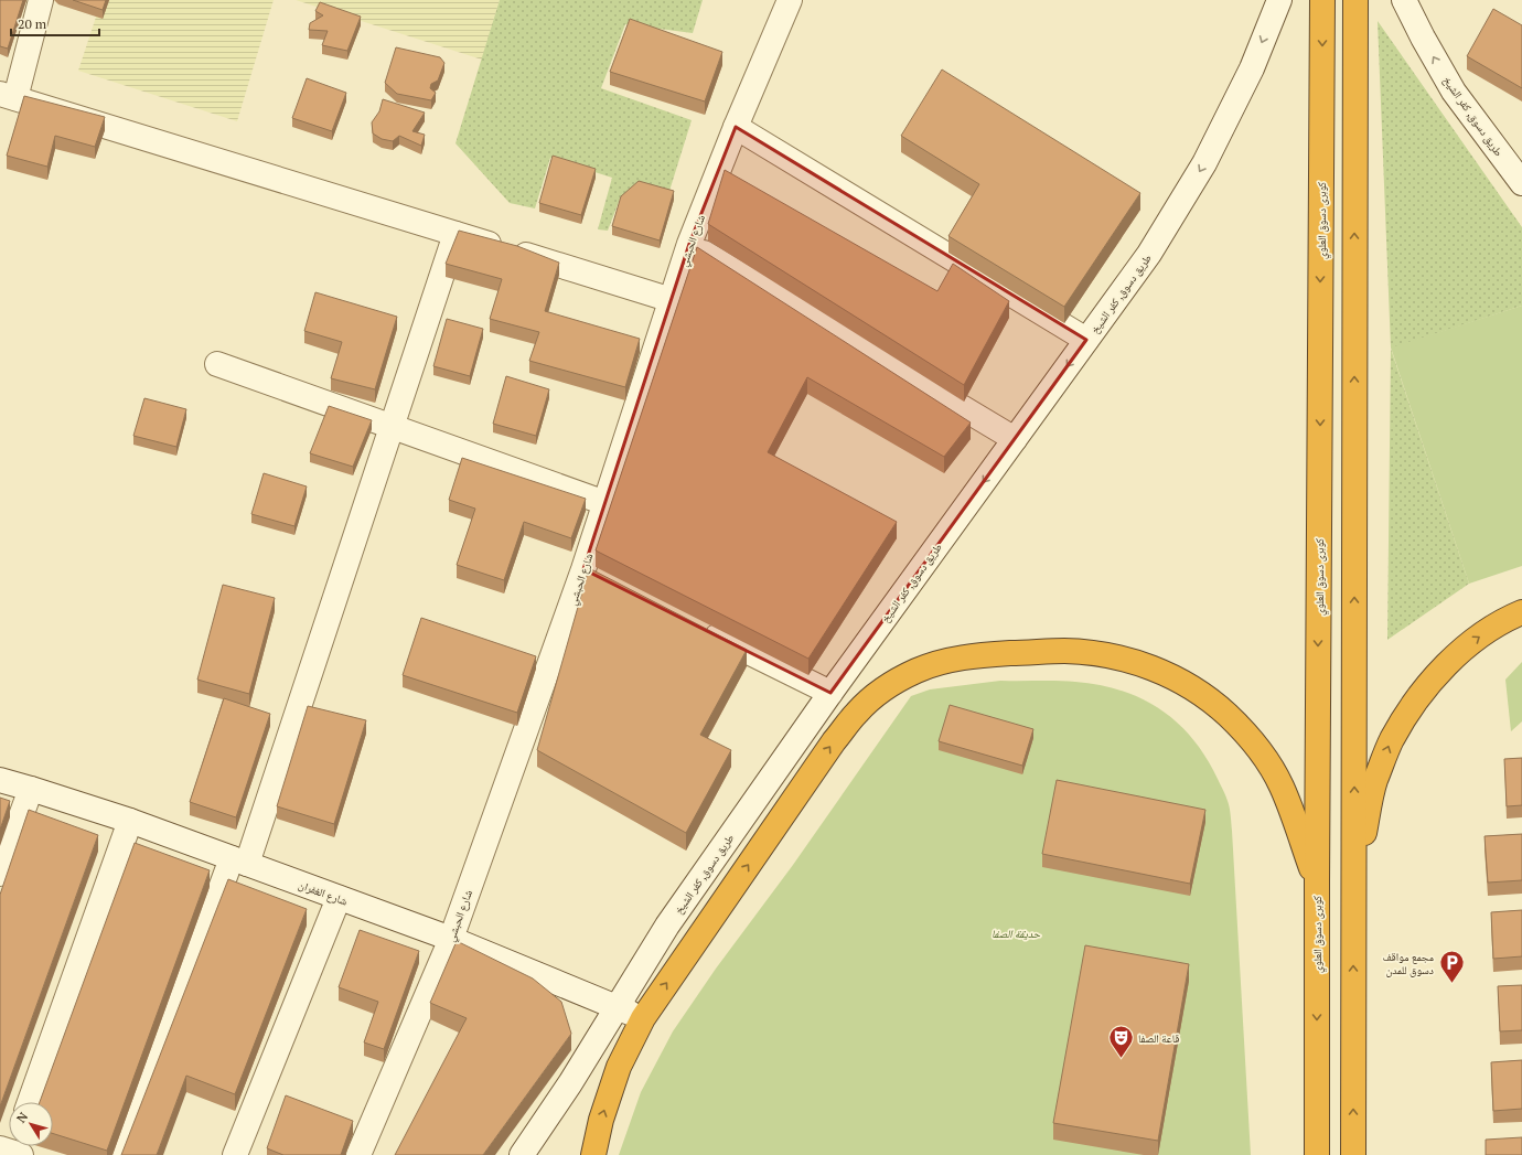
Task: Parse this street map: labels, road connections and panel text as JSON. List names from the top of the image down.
{
  "streets": {
    "highway": ["كوبرى دسوق العلوي"],
    "street": ["طريق دسوق, كفر الشيخ", "شارع الحبشي", "شارع الغفران"]
  },
  "crossings": [
    ["طريق دسوق, كفر الشيخ", "شارع الغفران"],
    ["شارع الحبشي", "شارع الغفران"]
  ],
  "parks": ["حديقة الصفا"],
  "places": {
    "parking": ["مجمع مواقف دسوق للمدن"],
    "theatre": ["قاعة الصفا"]
  },
  "scale_bar": "20 m",
  "north": "top left"
}
